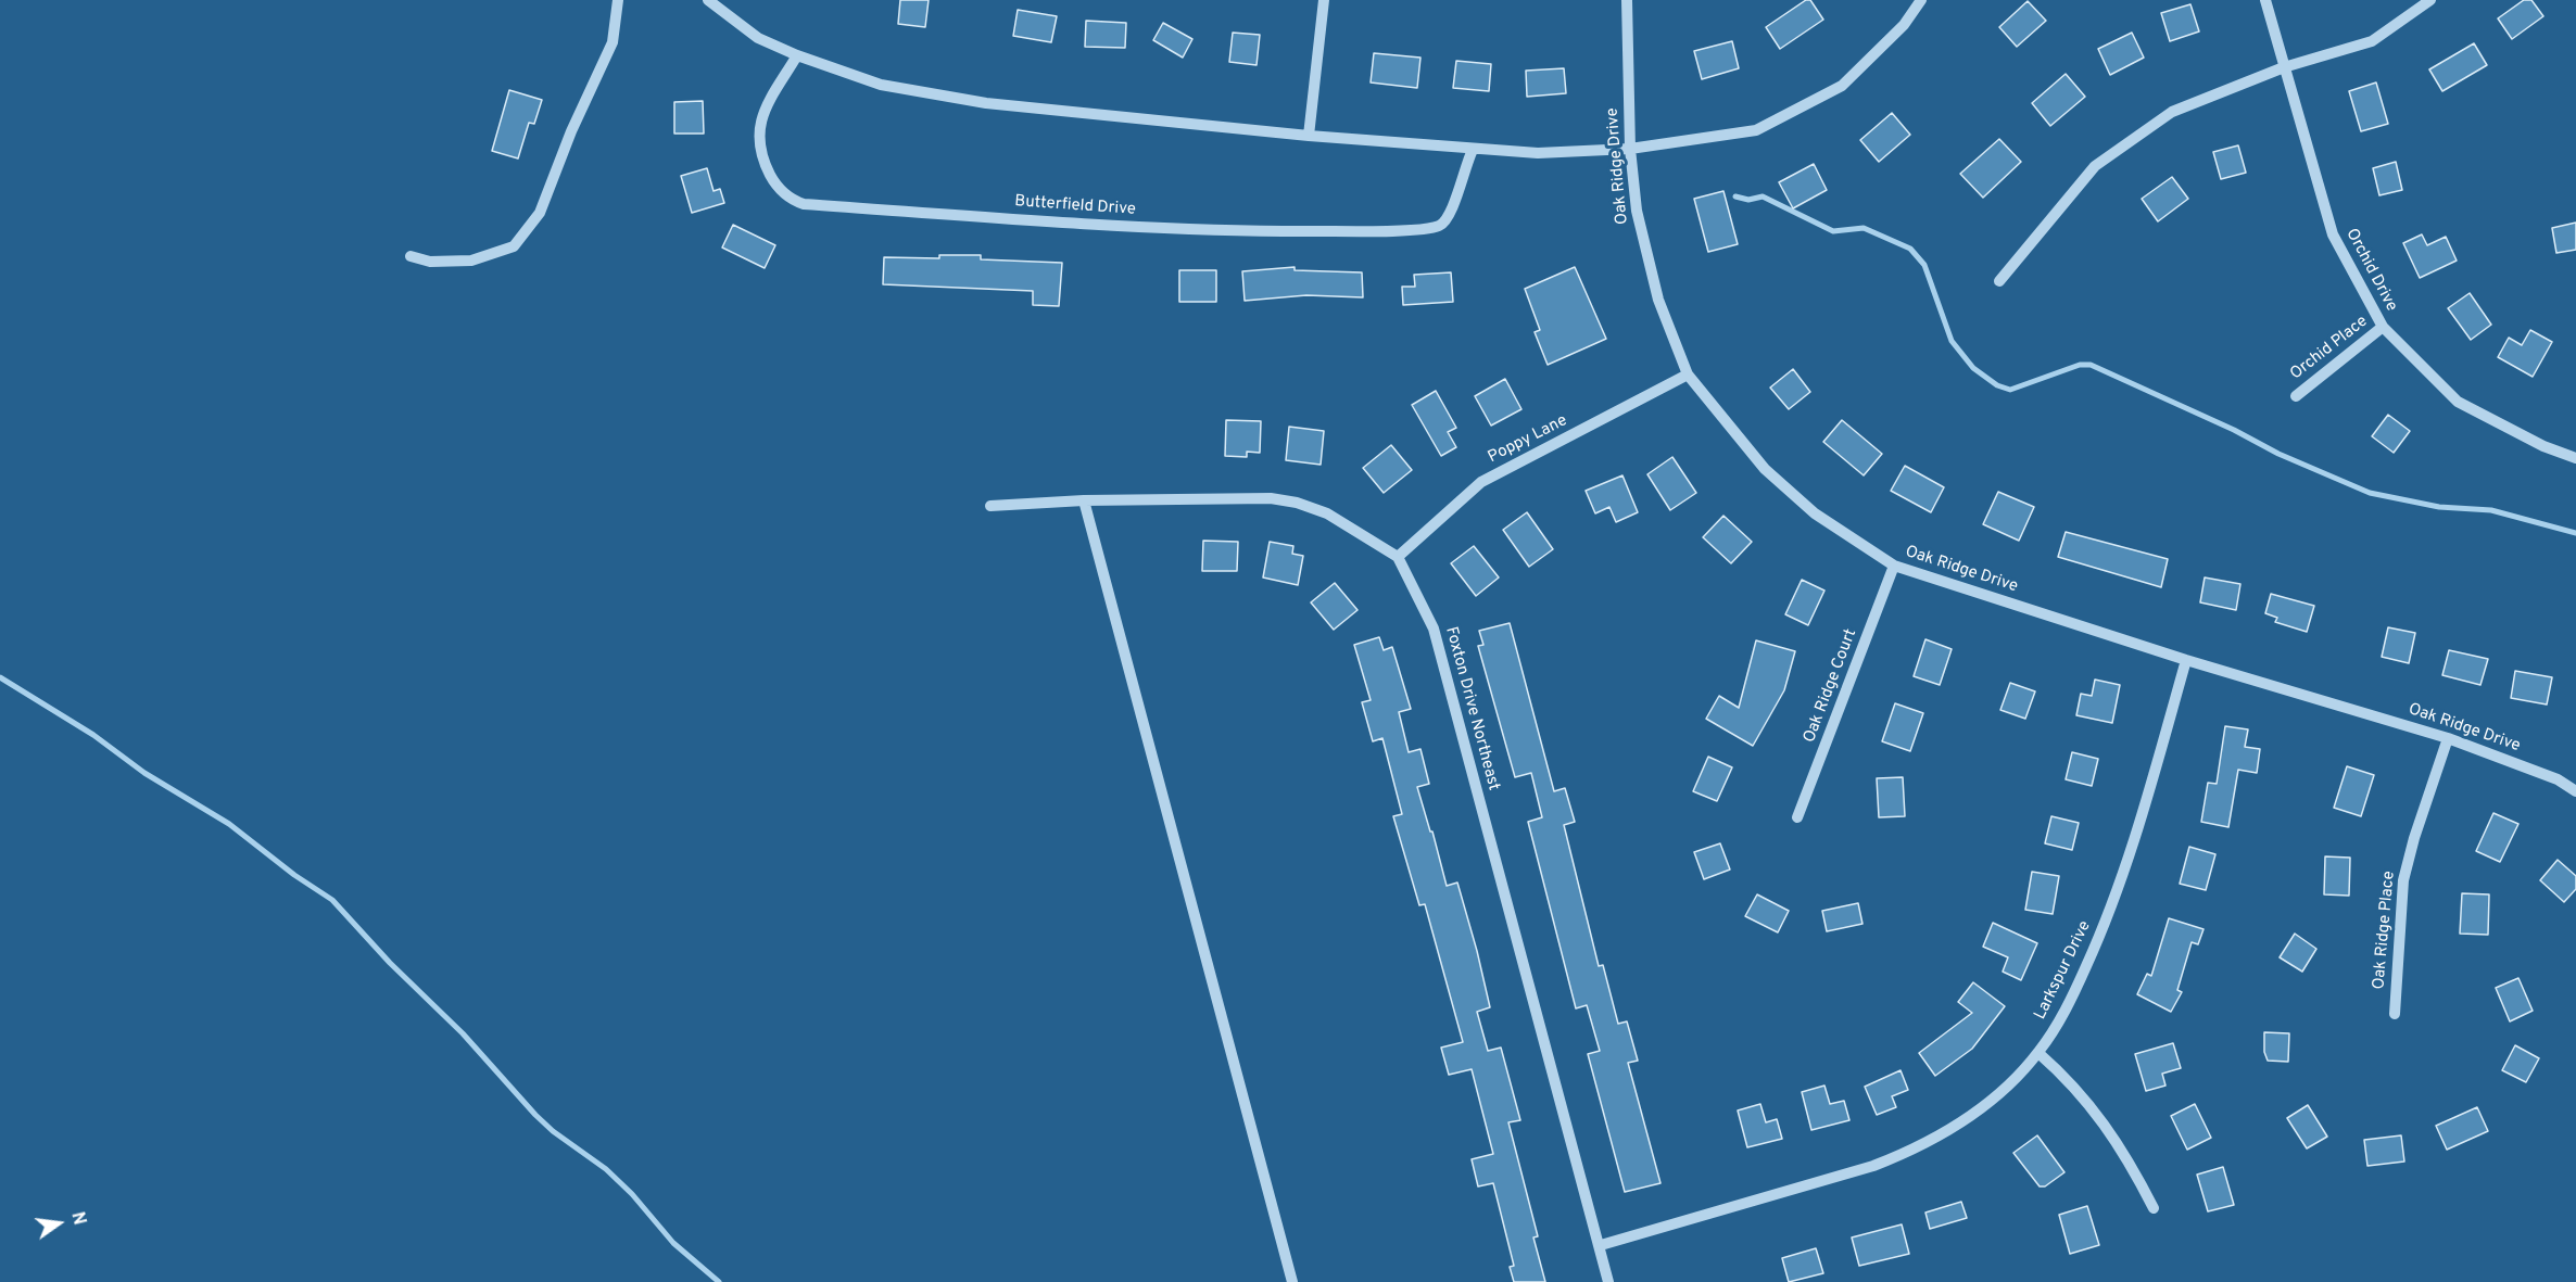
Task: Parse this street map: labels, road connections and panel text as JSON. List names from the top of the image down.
{
  "streets": {
    "street": [
      "Oak Ridge Drive",
      "Butterfield Drive",
      "Orchid Drive",
      "Orchid Place",
      "Poppy Lane",
      "Oak Ridge Court",
      "Foxton Drive Northeast",
      "Oak Ridge Place",
      "Larkspur Drive"
    ]
  },
  "crossings": [
    ["Oak Ridge Drive", "Poppy Lane"],
    ["Oak Ridge Drive", "Oak Ridge Court"],
    ["Oak Ridge Drive", "Oak Ridge Place"],
    ["Oak Ridge Drive", "Larkspur Drive"],
    ["Orchid Drive", "Orchid Place"],
    ["Poppy Lane", "Foxton Drive Northeast"],
    ["Foxton Drive Northeast", "Larkspur Drive"]
  ],
  "north": "right"
}
